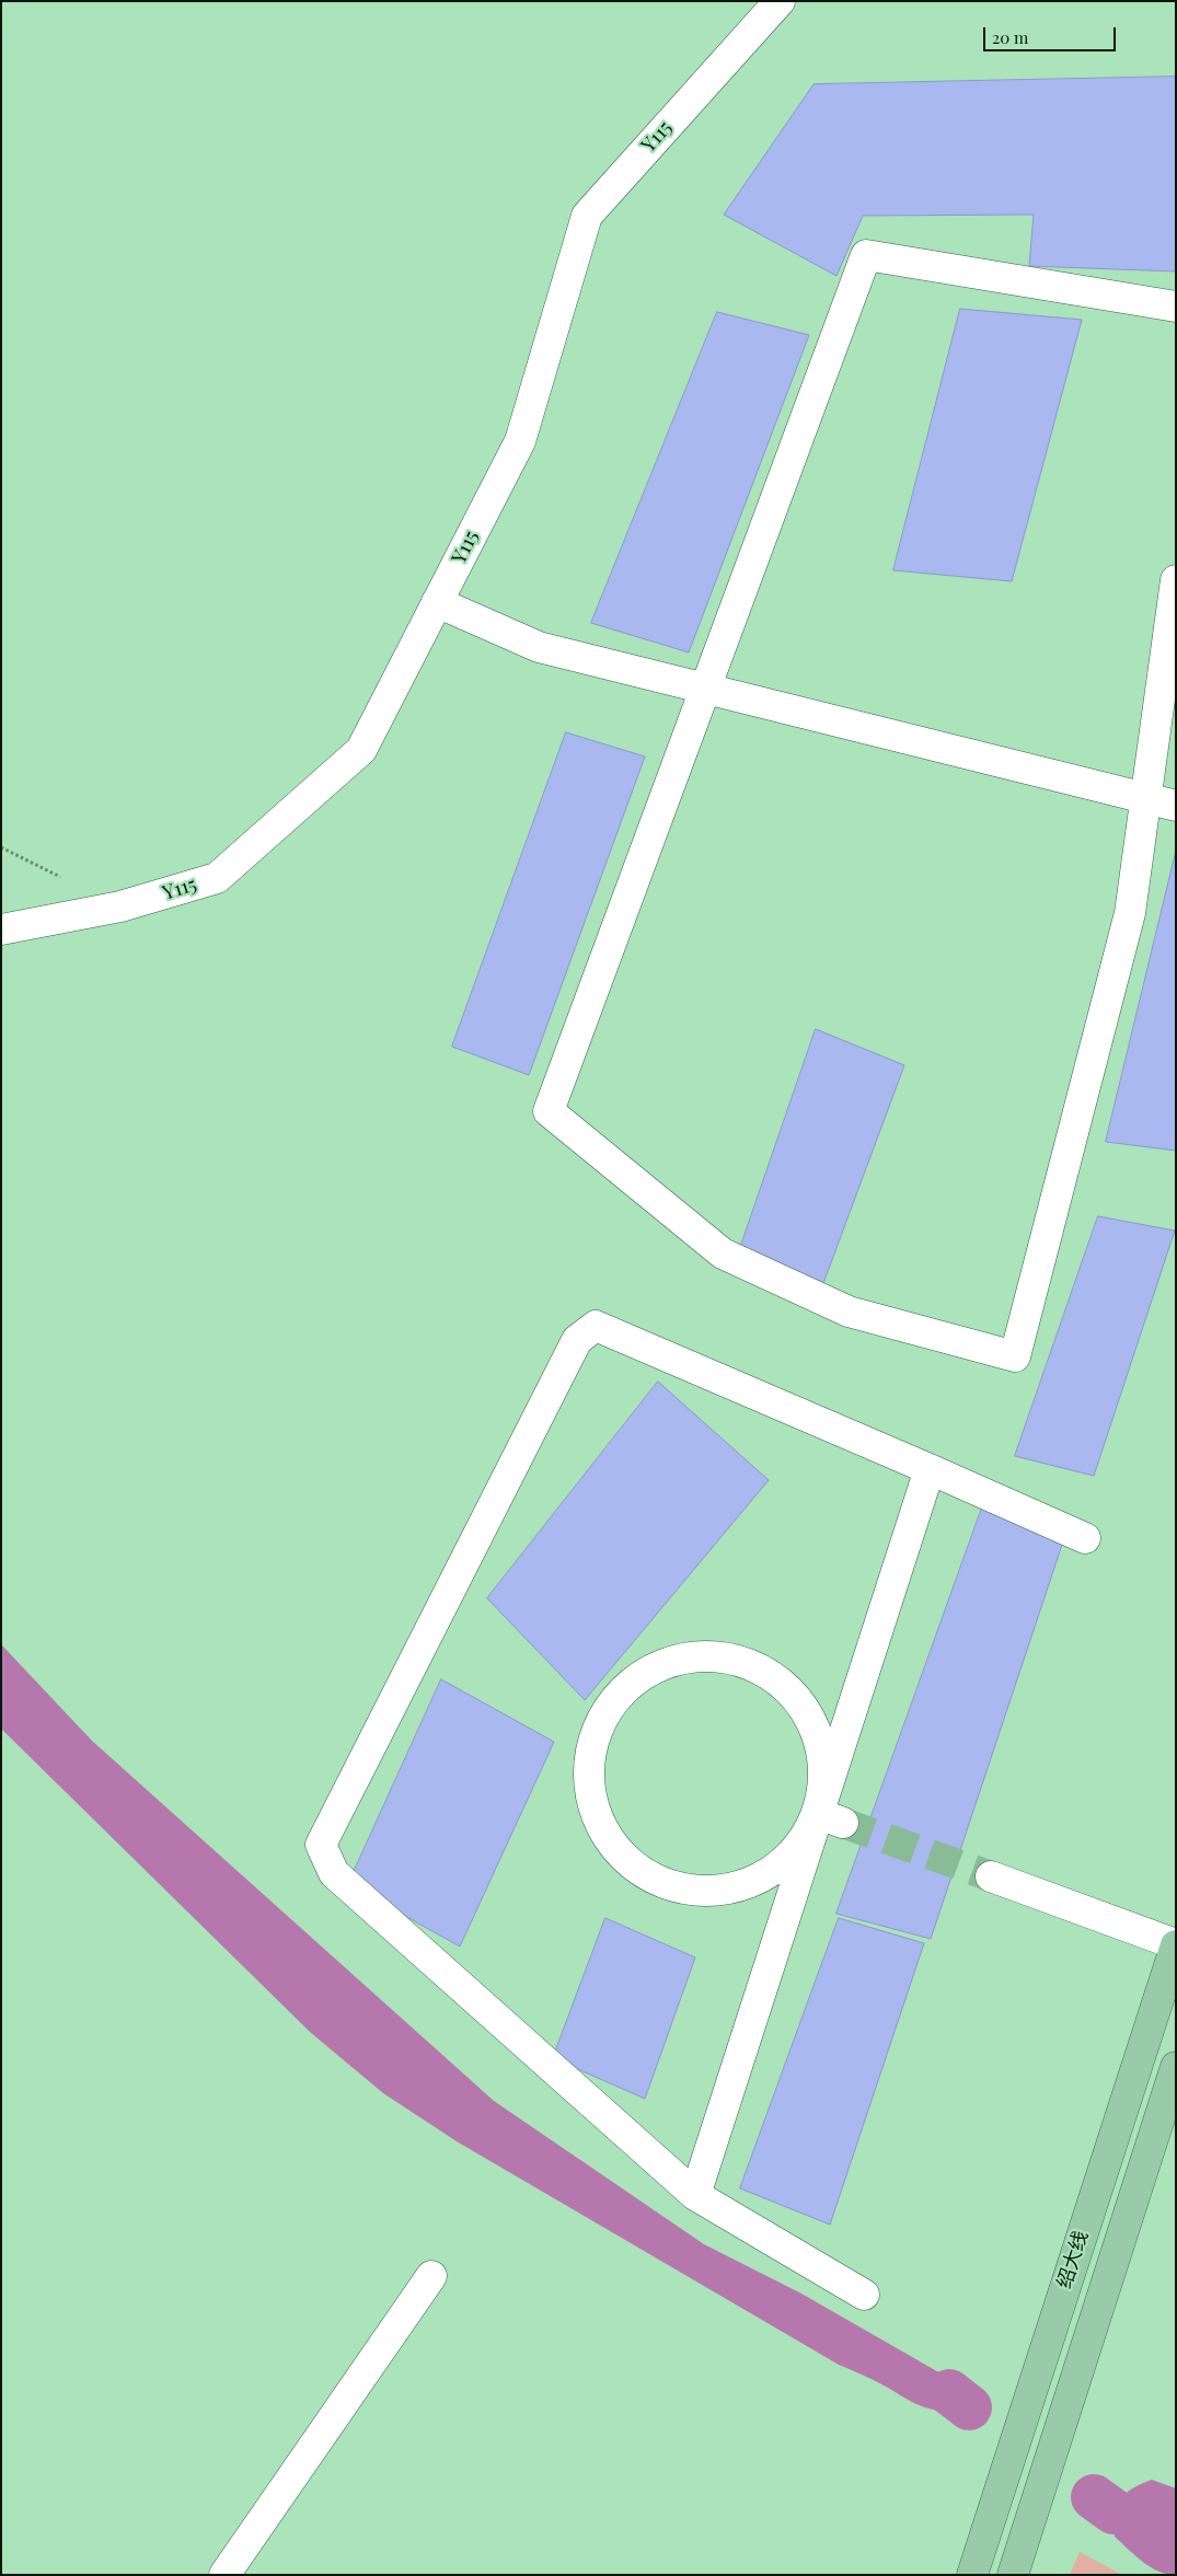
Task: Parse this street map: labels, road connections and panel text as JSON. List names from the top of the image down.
{
  "streets": {
    "main road": ["绍大线"],
    "street": ["Y115"]
  },
  "scale_bar": "20 m"
}
